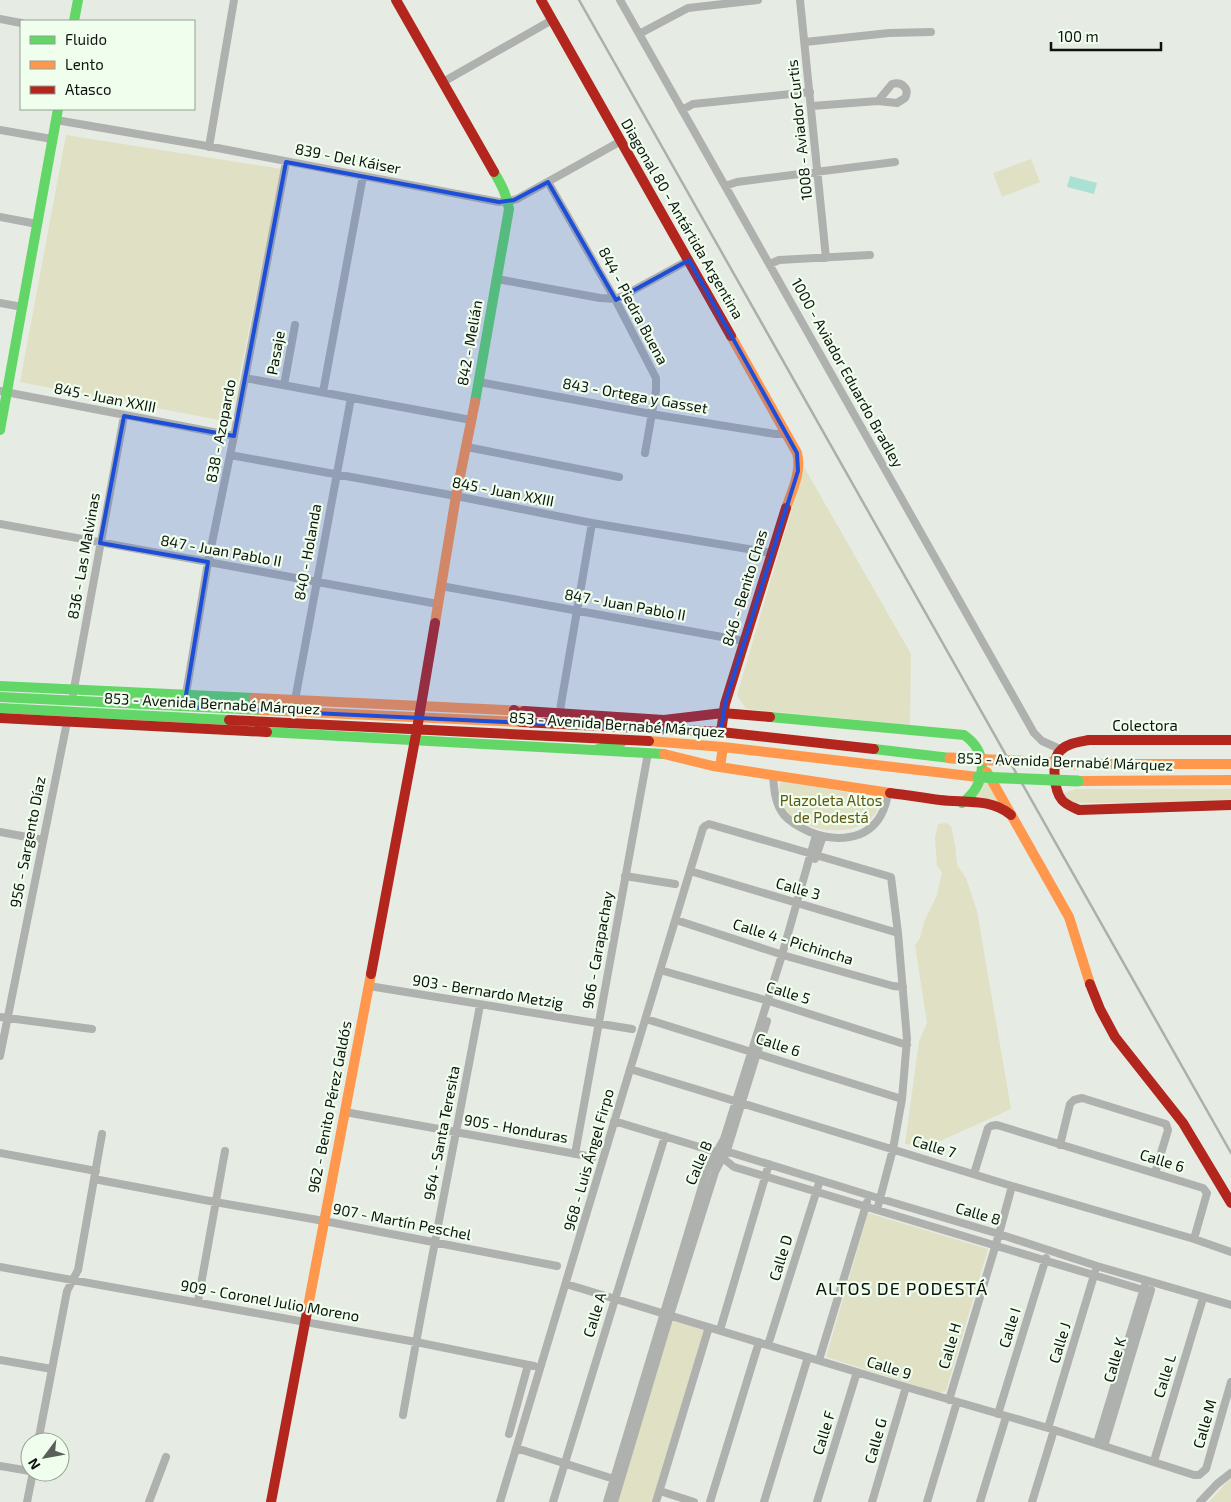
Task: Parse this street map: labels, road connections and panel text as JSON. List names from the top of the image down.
{
  "streets": {
    "main road": [
      "Diagonal 80 - Antártida Argentina",
      "842 - Melián",
      "846 - Benito Chas",
      "853 - Avenida Bernabé Márquez",
      "Colectora",
      "962 - Benito Pérez Galdós"
    ],
    "street": [
      "1008 - Aviador Curtis",
      "839 - Del Káiser",
      "844 - Piedra Buena",
      "Pasaje",
      "1000 - Aviador Eduardo Bradley",
      "843 - Ortega y Gasset",
      "845 - Juan XXIII",
      "838 - Azopardo",
      "847 - Juan Pablo II",
      "840 - Holanda",
      "836 - Las Malvinas",
      "956 - Sargento Díaz",
      "Calle 3",
      "Calle 4 - Pichincha",
      "966 - Carapachay",
      "903 - Bernardo Metzig",
      "Calle 5",
      "Calle 6",
      "905 - Honduras",
      "964 - Santa Teresita",
      "Calle 7",
      "968 - Luis Ángel Firpo",
      "Calle B",
      "Calle 8",
      "907 - Martín Peschel",
      "Calle D",
      "909 - Coronel Julio Moreno",
      "Calle A",
      "Calle I",
      "Calle J",
      "Calle H",
      "Calle K",
      "Calle 9",
      "Calle L",
      "Calle M",
      "Calle F",
      "Calle G"
    ]
  },
  "crossings": [
    ["839 - Del Káiser", "Diagonal 80 - Antártida Argentina"],
    ["839 - Del Káiser", "844 - Piedra Buena"],
    ["839 - Del Káiser", "842 - Melián"],
    ["839 - Del Káiser", "838 - Azopardo"],
    ["Diagonal 80 - Antártida Argentina", "843 - Ortega y Gasset"],
    ["Diagonal 80 - Antártida Argentina", "846 - Benito Chas"],
    ["844 - Piedra Buena", "843 - Ortega y Gasset"],
    ["842 - Melián", "843 - Ortega y Gasset"],
    ["842 - Melián", "845 - Juan XXIII"],
    ["842 - Melián", "847 - Juan Pablo II"],
    ["842 - Melián", "853 - Avenida Bernabé Márquez"],
    ["842 - Melián", "962 - Benito Pérez Galdós"],
    ["1000 - Aviador Eduardo Bradley", "Colectora"],
    ["845 - Juan XXIII", "838 - Azopardo"],
    ["845 - Juan XXIII", "840 - Holanda"],
    ["845 - Juan XXIII", "836 - Las Malvinas"],
    ["845 - Juan XXIII", "846 - Benito Chas"],
    ["838 - Azopardo", "847 - Juan Pablo II"],
    ["838 - Azopardo", "853 - Avenida Bernabé Márquez"],
    ["847 - Juan Pablo II", "840 - Holanda"],
    ["847 - Juan Pablo II", "836 - Las Malvinas"],
    ["847 - Juan Pablo II", "846 - Benito Chas"],
    ["840 - Holanda", "853 - Avenida Bernabé Márquez"],
    ["836 - Las Malvinas", "853 - Avenida Bernabé Márquez"],
    ["846 - Benito Chas", "853 - Avenida Bernabé Márquez"],
    ["853 - Avenida Bernabé Márquez", "956 - Sargento Díaz"],
    ["853 - Avenida Bernabé Márquez", "966 - Carapachay"],
    ["853 - Avenida Bernabé Márquez", "962 - Benito Pérez Galdós"],
    ["Calle 3", "968 - Luis Ángel Firpo"],
    ["Calle 3", "Calle B"],
    ["Calle 4 - Pichincha", "968 - Luis Ángel Firpo"],
    ["Calle 4 - Pichincha", "Calle B"],
    ["966 - Carapachay", "903 - Bernardo Metzig"],
    ["966 - Carapachay", "905 - Honduras"],
    ["903 - Bernardo Metzig", "962 - Benito Pérez Galdós"],
    ["903 - Bernardo Metzig", "964 - Santa Teresita"],
    ["Calle 5", "968 - Luis Ángel Firpo"],
    ["Calle 5", "Calle B"],
    ["Calle 6", "Calle 7"],
    ["Calle 6", "968 - Luis Ángel Firpo"],
    ["Calle 6", "Calle B"],
    ["962 - Benito Pérez Galdós", "905 - Honduras"],
    ["962 - Benito Pérez Galdós", "907 - Martín Peschel"],
    ["962 - Benito Pérez Galdós", "909 - Coronel Julio Moreno"],
    ["905 - Honduras", "964 - Santa Teresita"],
    ["964 - Santa Teresita", "907 - Martín Peschel"],
    ["964 - Santa Teresita", "909 - Coronel Julio Moreno"],
    ["Calle 7", "968 - Luis Ángel Firpo"],
    ["Calle 7", "Calle B"],
    ["Calle 7", "Calle H"],
    ["968 - Luis Ángel Firpo", "Calle B"],
    ["968 - Luis Ángel Firpo", "Calle 8"],
    ["968 - Luis Ángel Firpo", "Calle 9"],
    ["Calle B", "Calle 8"],
    ["Calle B", "Calle 9"],
    ["Calle 8", "Calle D"],
    ["Calle 8", "Calle A"],
    ["Calle 8", "Calle I"],
    ["Calle 8", "Calle J"],
    ["Calle 8", "Calle H"],
    ["Calle 8", "Calle K"],
    ["Calle 8", "Calle L"],
    ["Calle D", "Calle 9"],
    ["Calle A", "Calle 9"],
    ["Calle I", "Calle 9"],
    ["Calle J", "Calle 9"],
    ["Calle H", "Calle 9"],
    ["Calle K", "Calle 9"],
    ["Calle 9", "Calle L"],
    ["Calle 9", "Calle M"],
    ["Calle 9", "Calle F"],
    ["Calle 9", "Calle G"]
  ],
  "districts": ["ALTOS DE PODESTÁ"],
  "parks": ["Plazoleta Altos de Podestá"],
  "legend": ["Fluido", "Lento", "Atasco"],
  "scale_bar": "100 m",
  "north": "bottom left"
}
